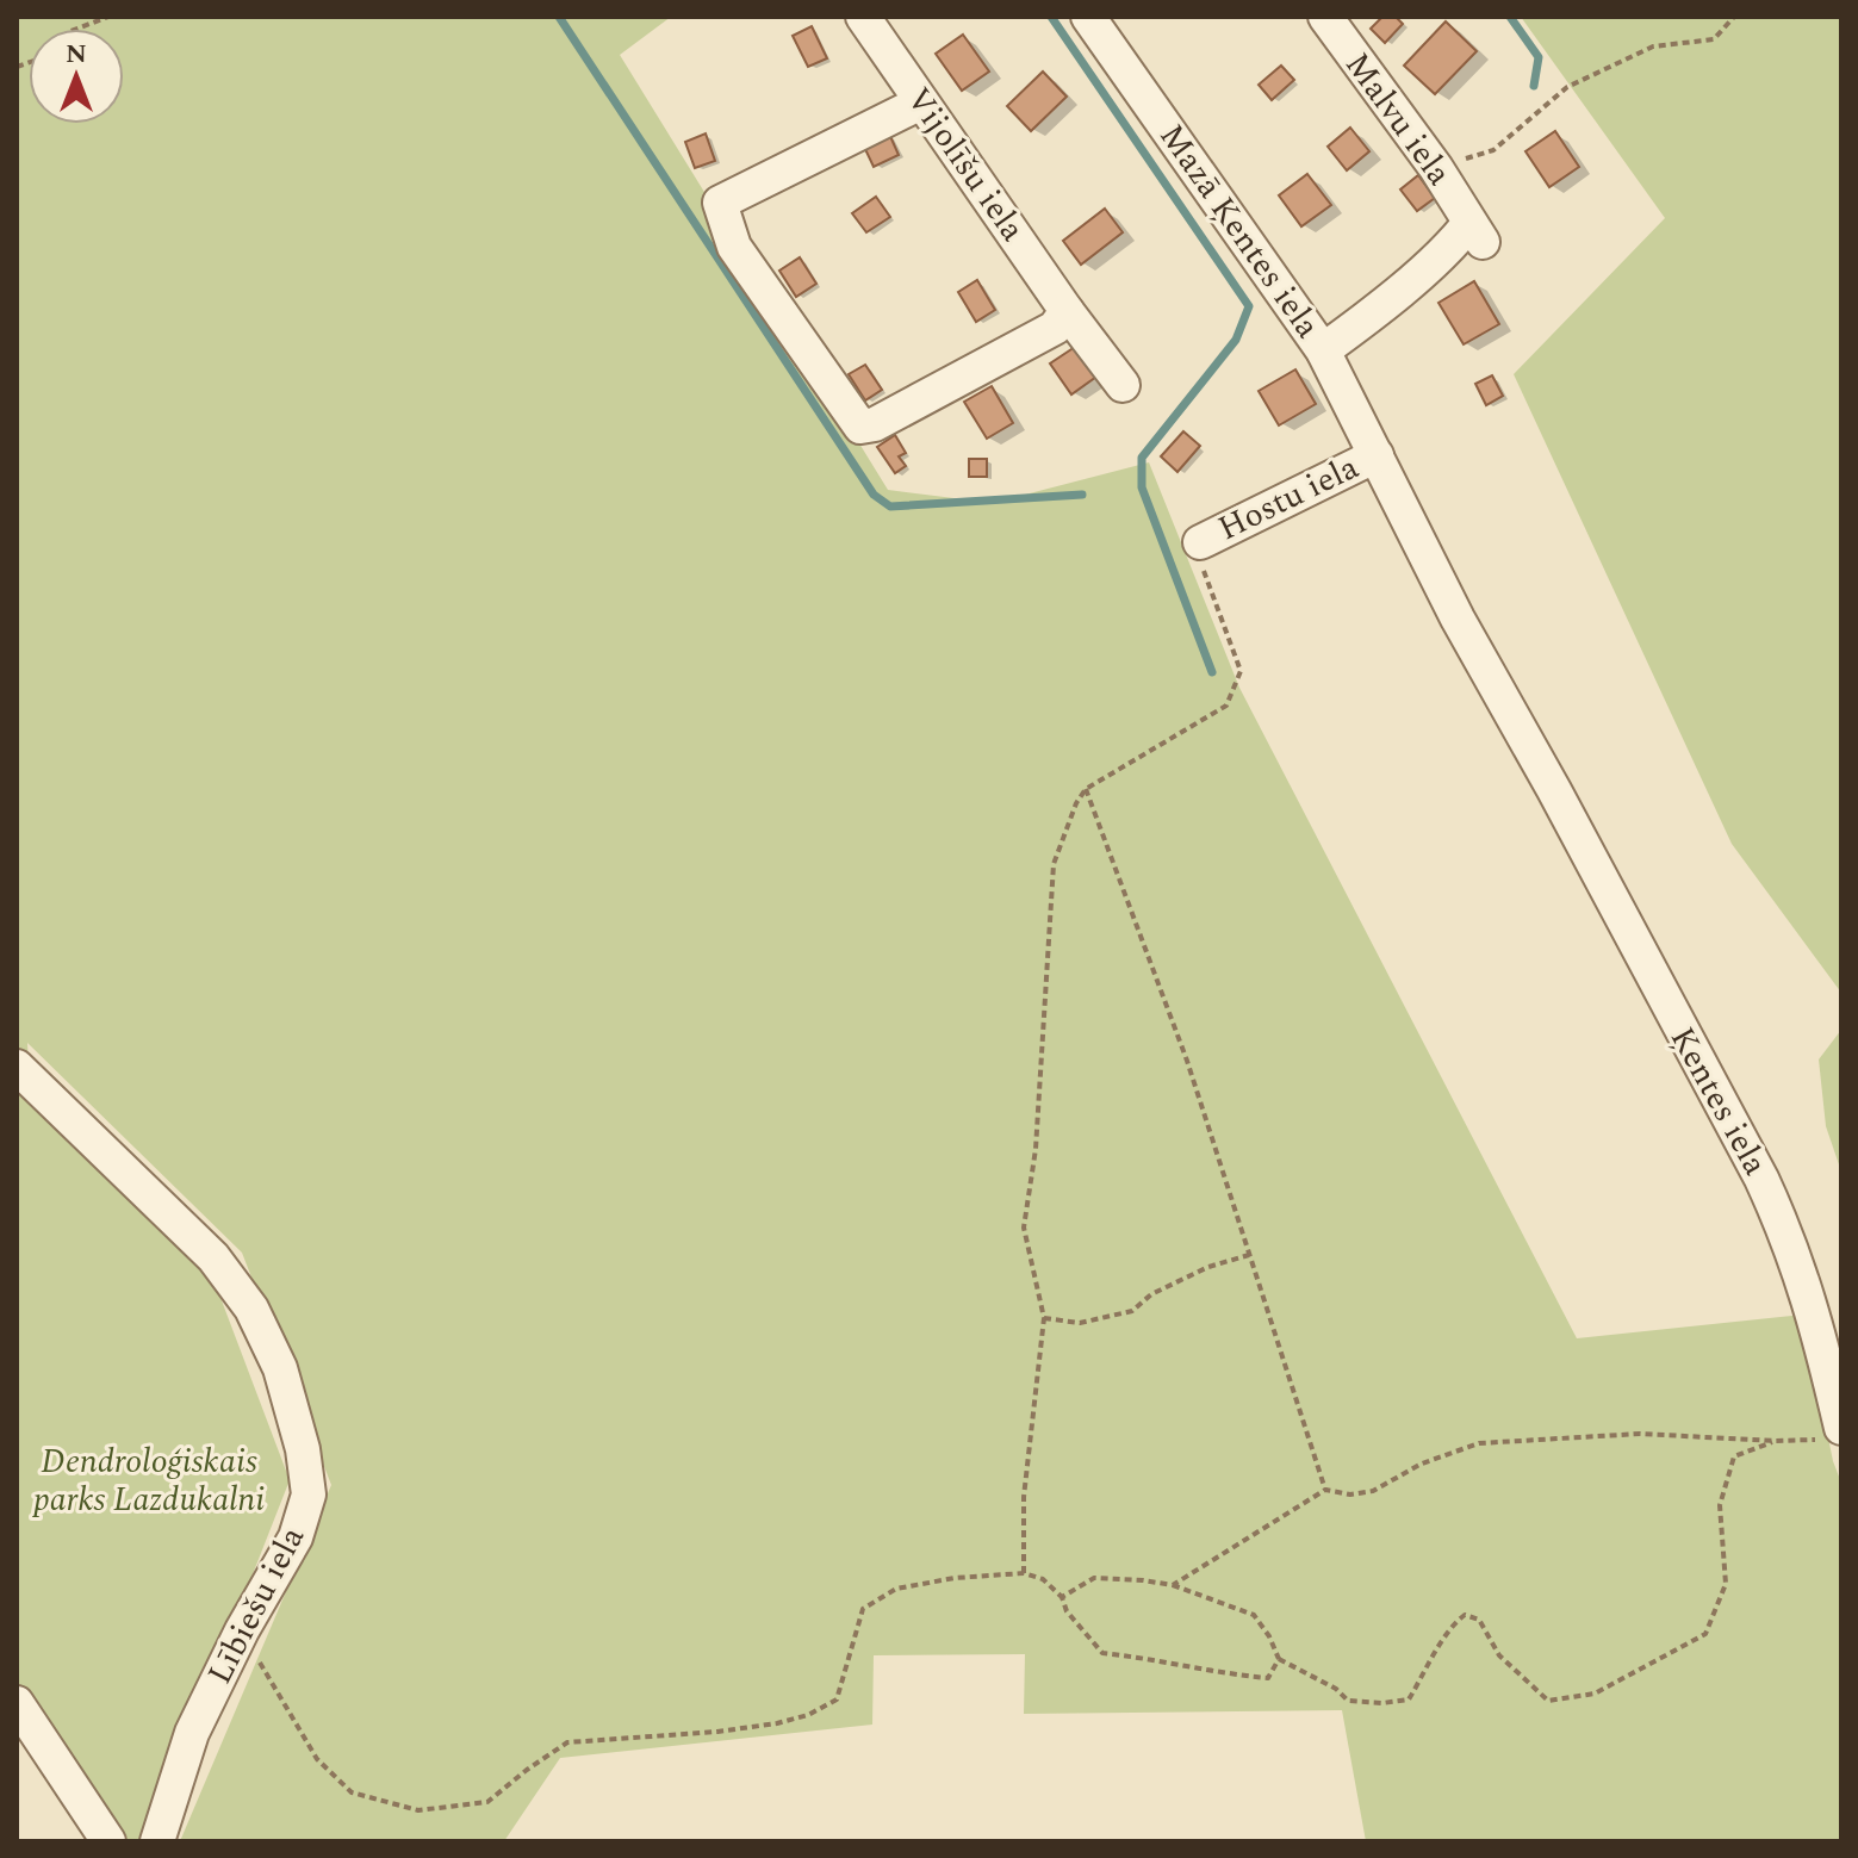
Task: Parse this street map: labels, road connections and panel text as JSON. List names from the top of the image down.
{
  "streets": {
    "street": [
      "Malvu iela",
      "Vijolīšu iela",
      "Mazā Ķentes iela",
      "Hostu iela",
      "Ķentes iela",
      "Lībiešu iela"
    ]
  },
  "crossings": [
    ["Malvu iela", "Mazā Ķentes iela"],
    ["Mazā Ķentes iela", "Hostu iela"],
    ["Mazā Ķentes iela", "Ķentes iela"]
  ],
  "parks": ["Dendroloģiskais parks Lazdukalni"],
  "north": "top"
}
